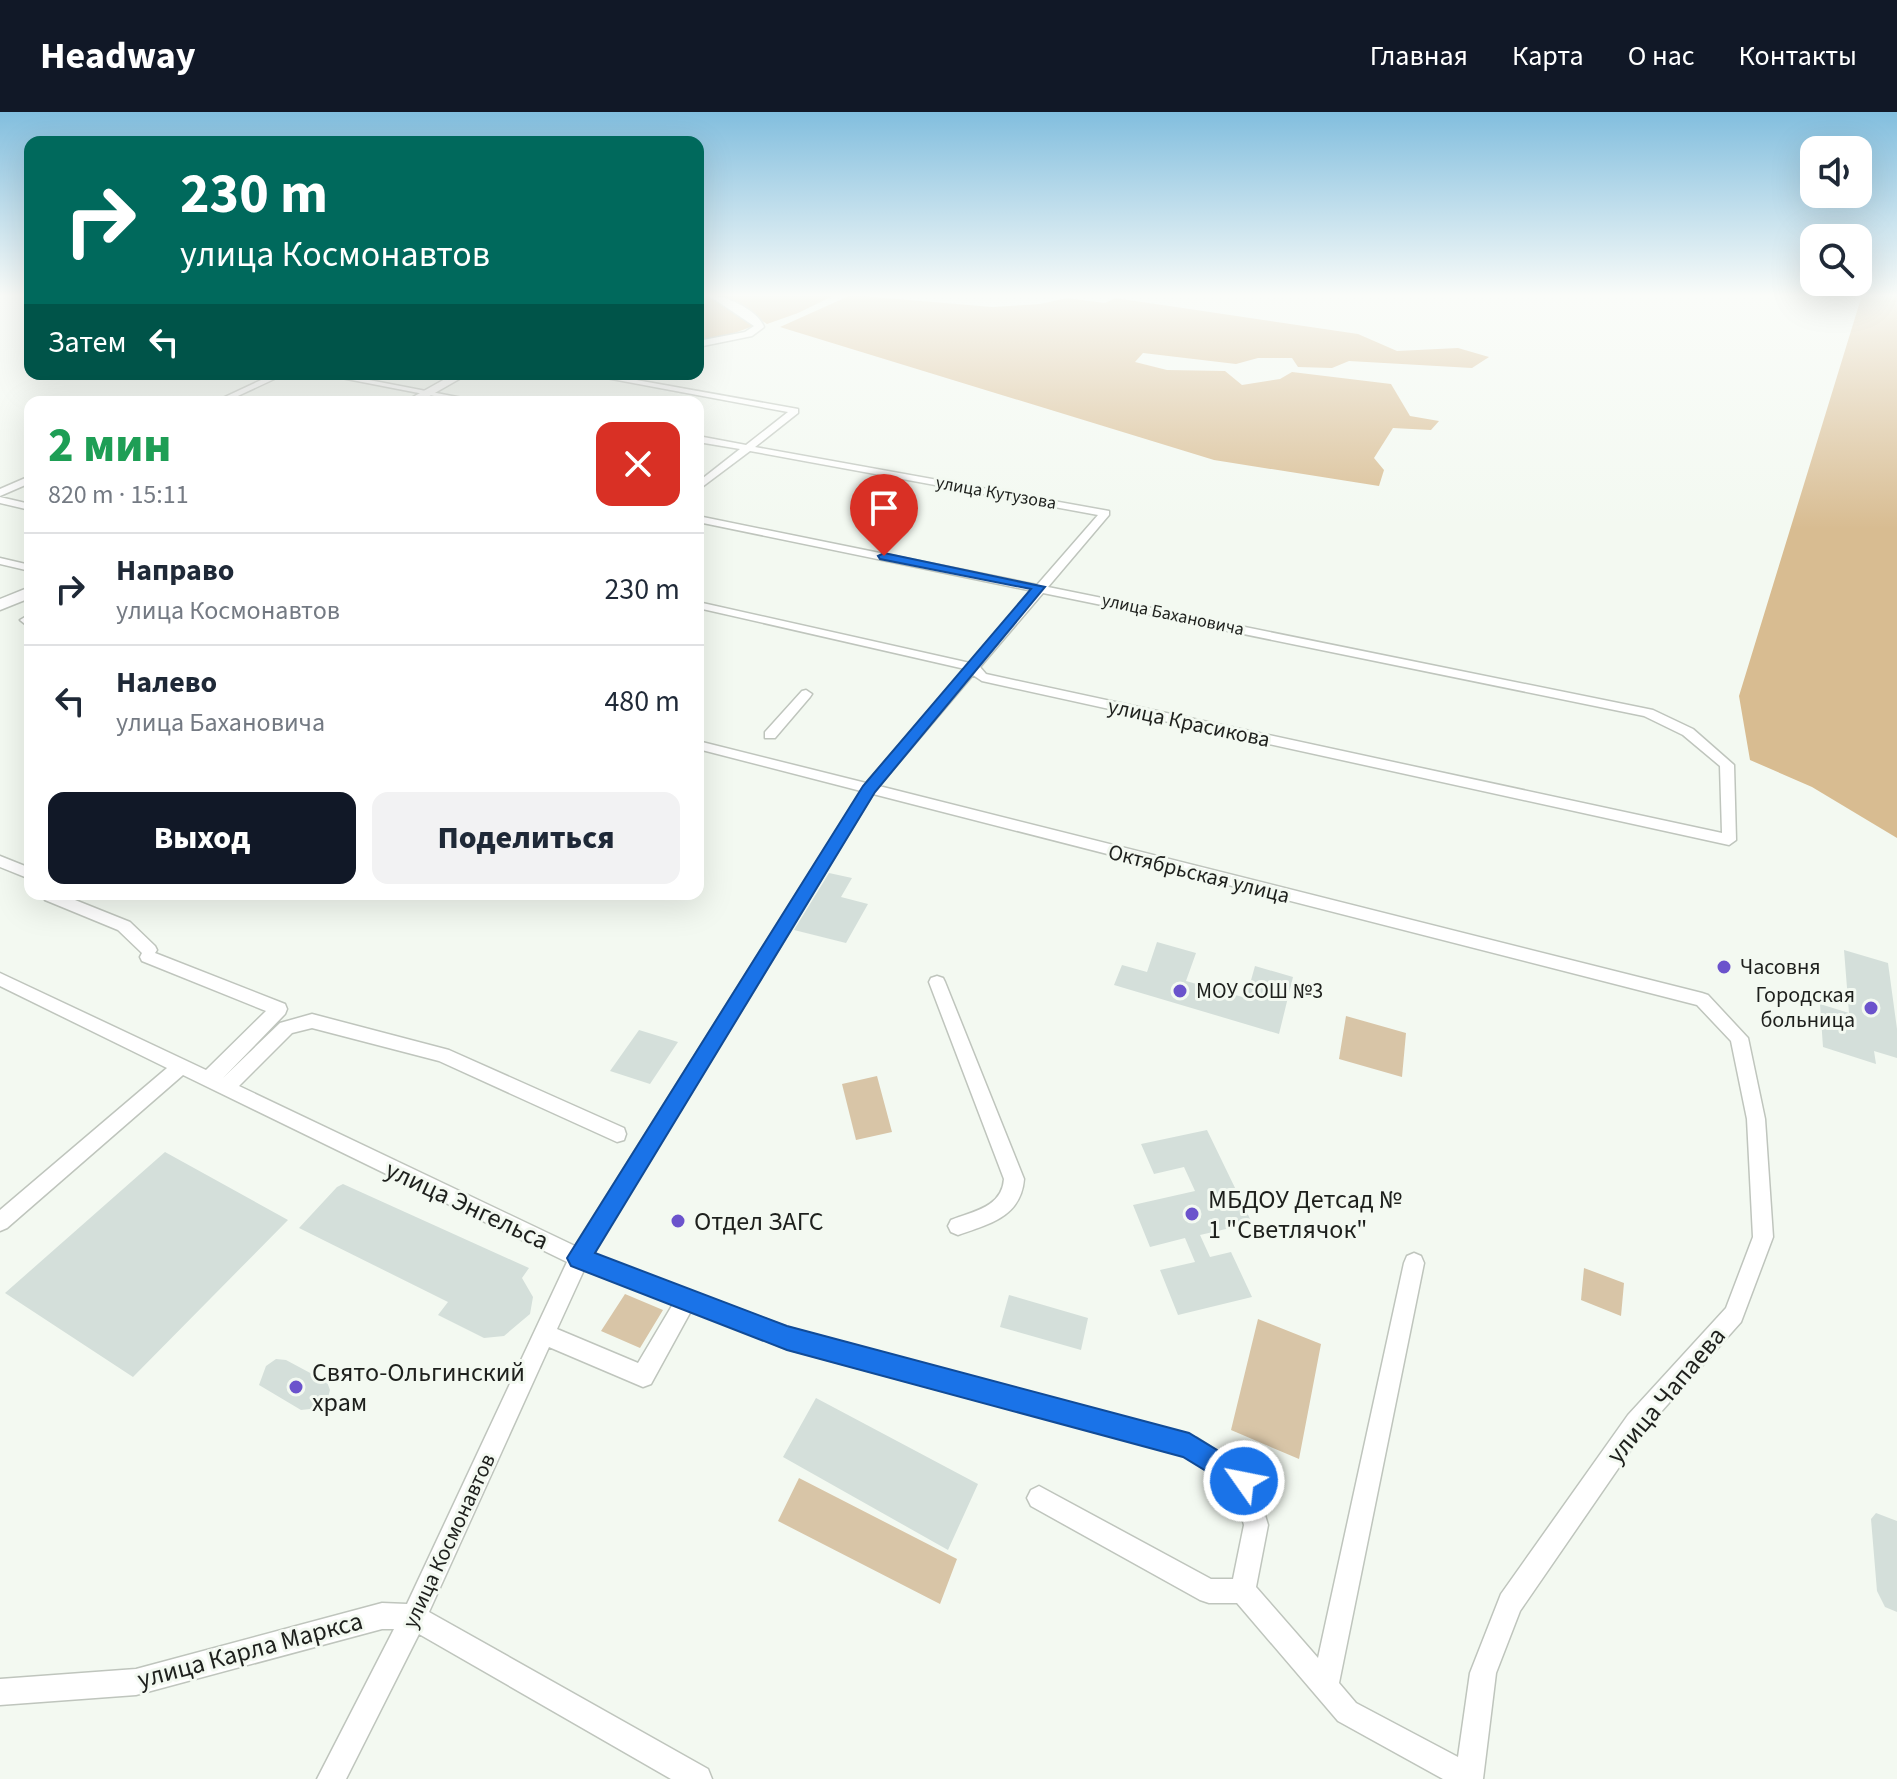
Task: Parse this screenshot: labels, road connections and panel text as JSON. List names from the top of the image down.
{
  "streets": {
    "street": [
      "улица Кутузова",
      "улица Бахановича",
      "улица Красикова",
      "Октябрьская улица",
      "улица Энгельса",
      "улица Чапаева",
      "улица Космонавтов",
      "улица Карла Маркса"
    ]
  },
  "crossings": [
    ["улица Кутузова", "улица Космонавтов"],
    ["улица Бахановича", "улица Красикова"],
    ["улица Бахановича", "улица Космонавтов"],
    ["улица Красикова", "улица Космонавтов"],
    ["Октябрьская улица", "улица Чапаева"],
    ["Октябрьская улица", "улица Космонавтов"],
    ["улица Энгельса", "улица Космонавтов"],
    ["улица Космонавтов", "улица Карла Маркса"]
  ],
  "places": [
    "Часовня",
    "МОУ СОШ №3",
    "Городская больница",
    "МБДОУ Детсад № 1 \"Светлячок\"",
    "Отдел ЗАГС",
    "Свято-Ольгинский храм"
  ],
  "page": {
    "header": "Headway",
    "nav": [
      "Главная",
      "Карта",
      "О нас",
      "Контакты"
    ],
    "turn": ["230 m", "улица Космонавтов"],
    "then": "Затем",
    "heading": ["2 мин", "820 m · 15:11"],
    "list": [
      {
        "name": "Направо",
        "note": "улица Космонавтов",
        "value": "230 m"
      },
      {
        "name": "Налево",
        "note": "улица Бахановича",
        "value": "480 m"
      }
    ],
    "buttons": ["Выход", "Поделиться"]
  }
}
